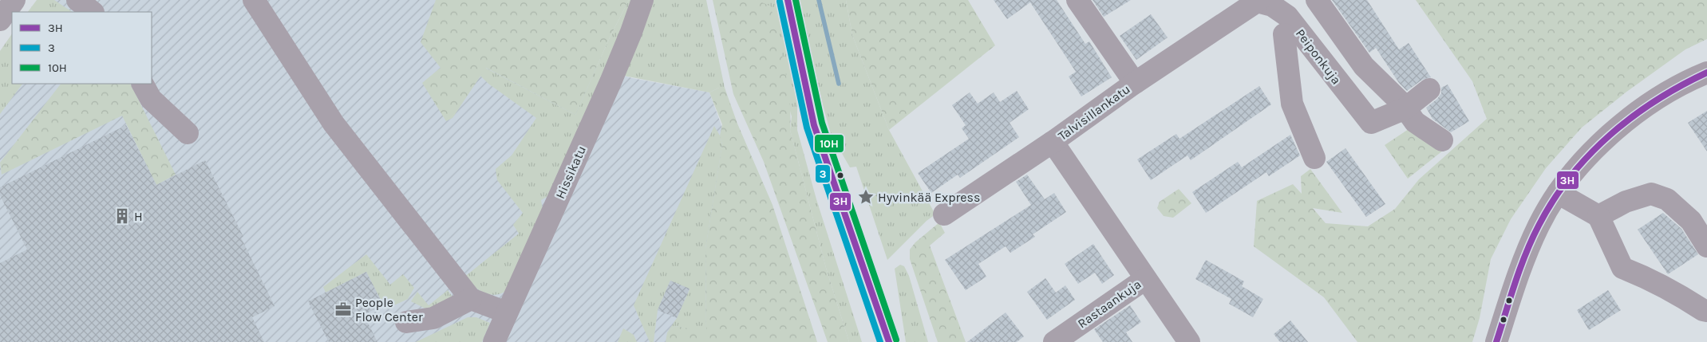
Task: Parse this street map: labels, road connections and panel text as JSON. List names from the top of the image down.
{
  "streets": {
    "street": [
      "Peiponkuja",
      "Talvisillankatu",
      "Hissikatu",
      "Rastaankuja"
    ]
  },
  "crossings": [
    ["Peiponkuja", "Talvisillankatu"],
    ["Talvisillankatu", "Rastaankuja"]
  ],
  "places": {
    "place": ["Hyvinkää Express"],
    "building": ["H"],
    "office": ["People Flow Center"]
  },
  "lines": ["transit line 3H", "transit line 10H", "transit line 3"],
  "legend": ["3H", "3", "10H"]
}
